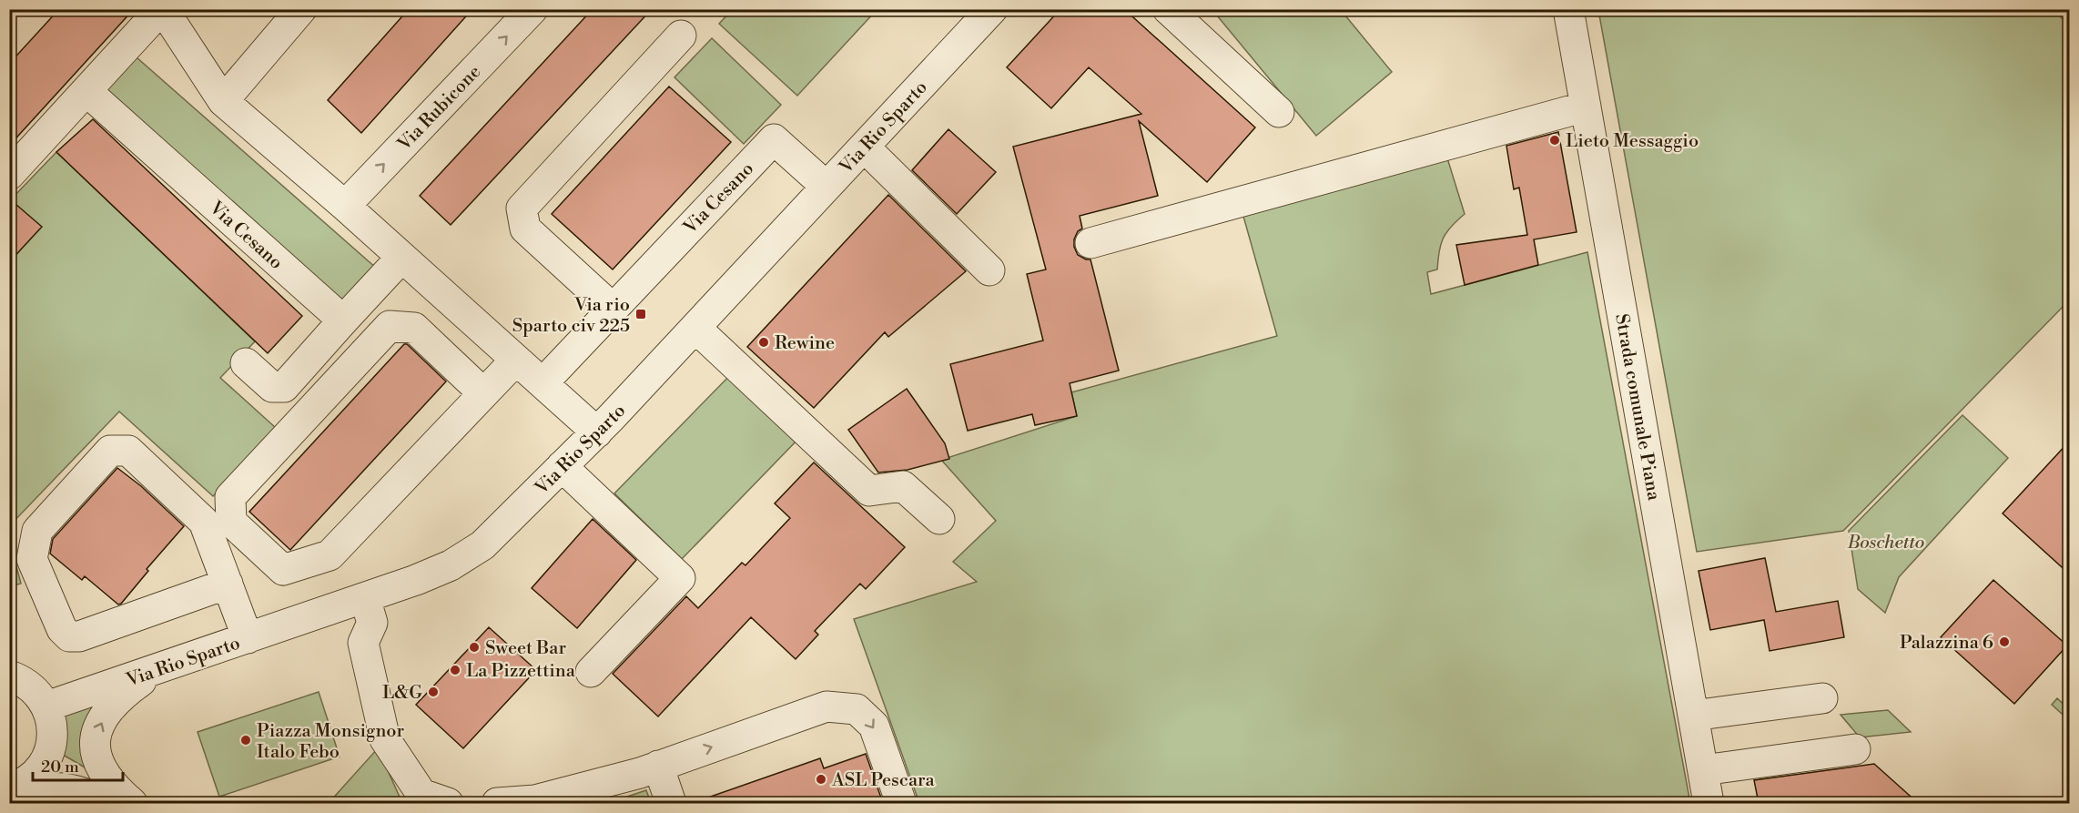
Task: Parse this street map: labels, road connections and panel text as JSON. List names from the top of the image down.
{
  "streets": {
    "street": [
      "Via Rubicone",
      "Via Rio Sparto",
      "Via Cesano",
      "Strada comunale Piana"
    ]
  },
  "crossings": [
    ["Via Rio Sparto", "Via Cesano"]
  ],
  "parks": ["Boschetto"],
  "places": {
    "other": [
      "Lieto Messaggio",
      "Rewine",
      "Palazzina 6",
      "Sweet Bar",
      "La Pizzettina",
      "L&G",
      "Piazza Monsignor Italo Febo",
      "ASL Pescara"
    ],
    "transit": ["Via rio Sparto civ 225"]
  },
  "scale_bar": "20 m"
}
